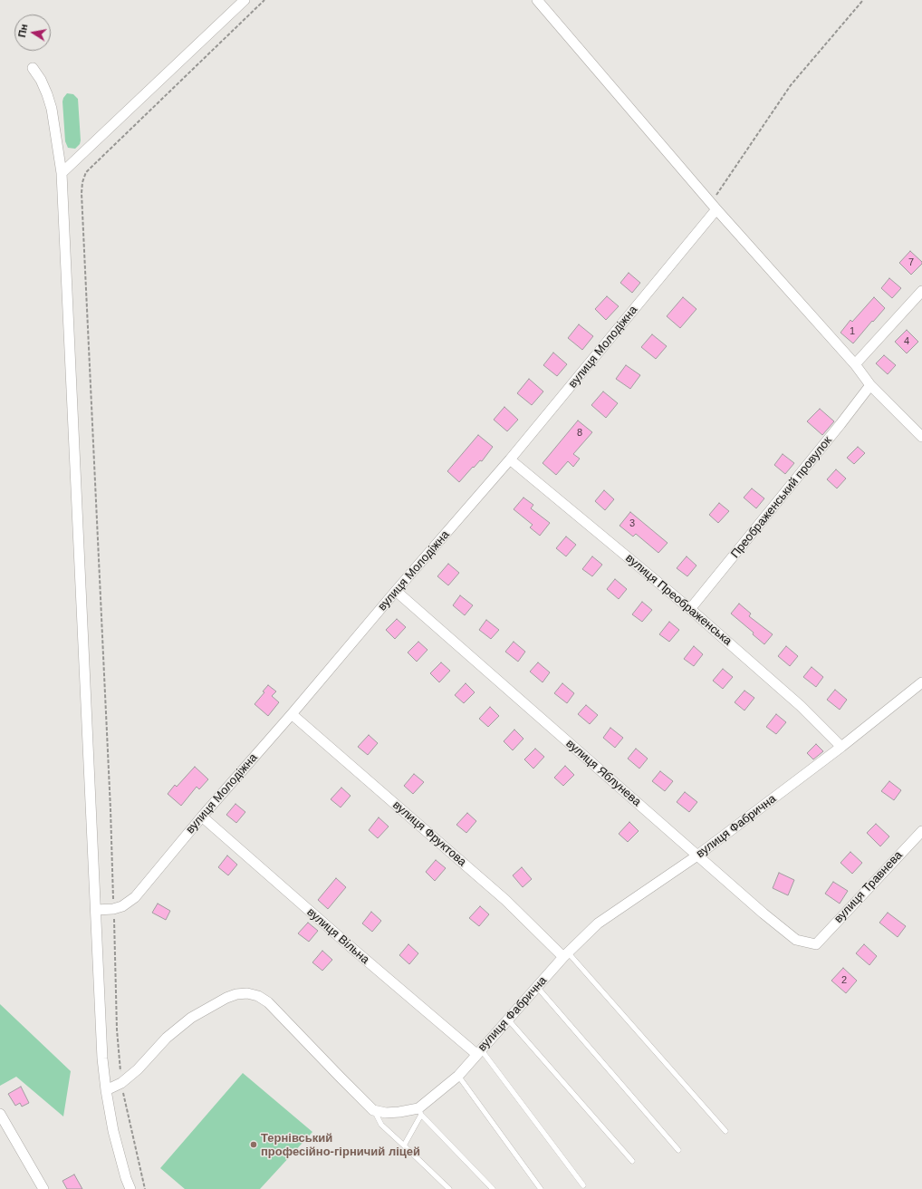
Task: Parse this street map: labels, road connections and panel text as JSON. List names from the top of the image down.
{
  "streets": {
    "street": [
      "вулиця Молодіжна",
      "Преображенський провулок",
      "вулиця Преображенська",
      "вулиця Яблунева",
      "вулиця Фабрична",
      "вулиця Фруктова",
      "вулиця Травнева",
      "вулиця Вільна"
    ]
  },
  "crossings": [
    ["вулиця Молодіжна", "вулиця Преображенська"],
    ["вулиця Молодіжна", "вулиця Яблунева"],
    ["вулиця Молодіжна", "вулиця Фруктова"],
    ["вулиця Молодіжна", "вулиця Вільна"],
    ["Преображенський провулок", "вулиця Преображенська"],
    ["вулиця Преображенська", "вулиця Фабрична"],
    ["вулиця Яблунева", "вулиця Фабрична"],
    ["вулиця Яблунева", "вулиця Травнева"],
    ["вулиця Фабрична", "вулиця Фруктова"],
    ["вулиця Фабрична", "вулиця Вільна"]
  ],
  "places": ["Тернівський професійно-гірничий ліцей"],
  "house_numbers": [
    "7",
    "1",
    "4",
    "8",
    "3",
    "2"
  ],
  "north": "left"
}
